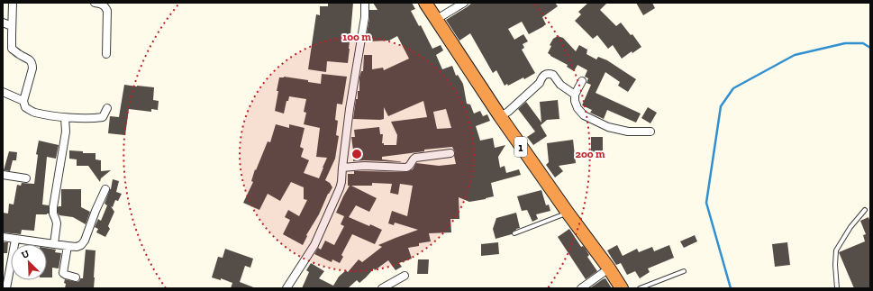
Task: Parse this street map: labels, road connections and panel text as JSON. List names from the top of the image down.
{
  "streets": {
    "highway": ["1"]
  },
  "north": "top left",
  "rings": ["100 m", "200 m"]
}
